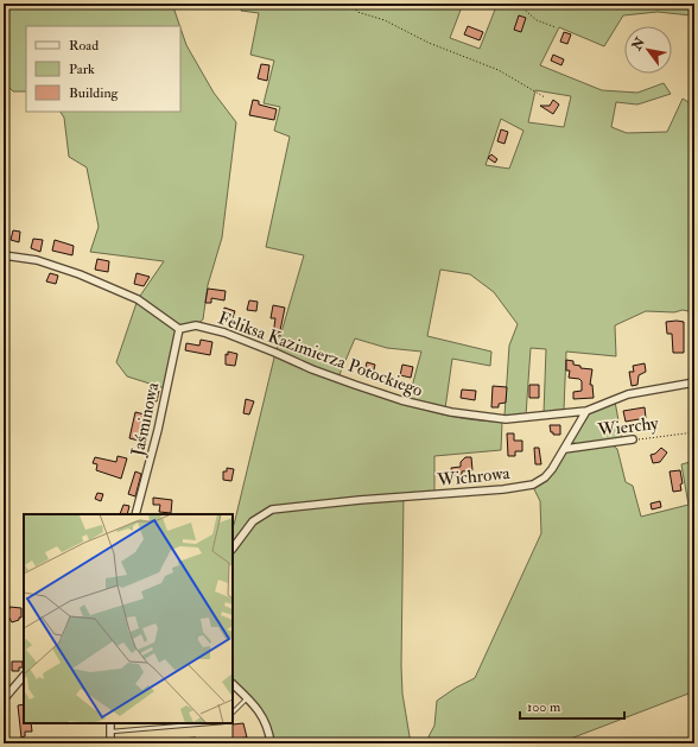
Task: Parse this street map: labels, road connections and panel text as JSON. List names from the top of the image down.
{
  "streets": {
    "street": [
      "Feliksa Kazimierza Potockiego",
      "Jaśminowa",
      "Wierchy",
      "Wichrowa"
    ]
  },
  "crossings": [
    ["Feliksa Kazimierza Potockiego", "Jaśminowa"],
    ["Feliksa Kazimierza Potockiego", "Wichrowa"],
    ["Wierchy", "Wichrowa"]
  ],
  "legend": ["Road", "Park", "Building"],
  "scale_bar": "100 m",
  "north": "top left"
}
